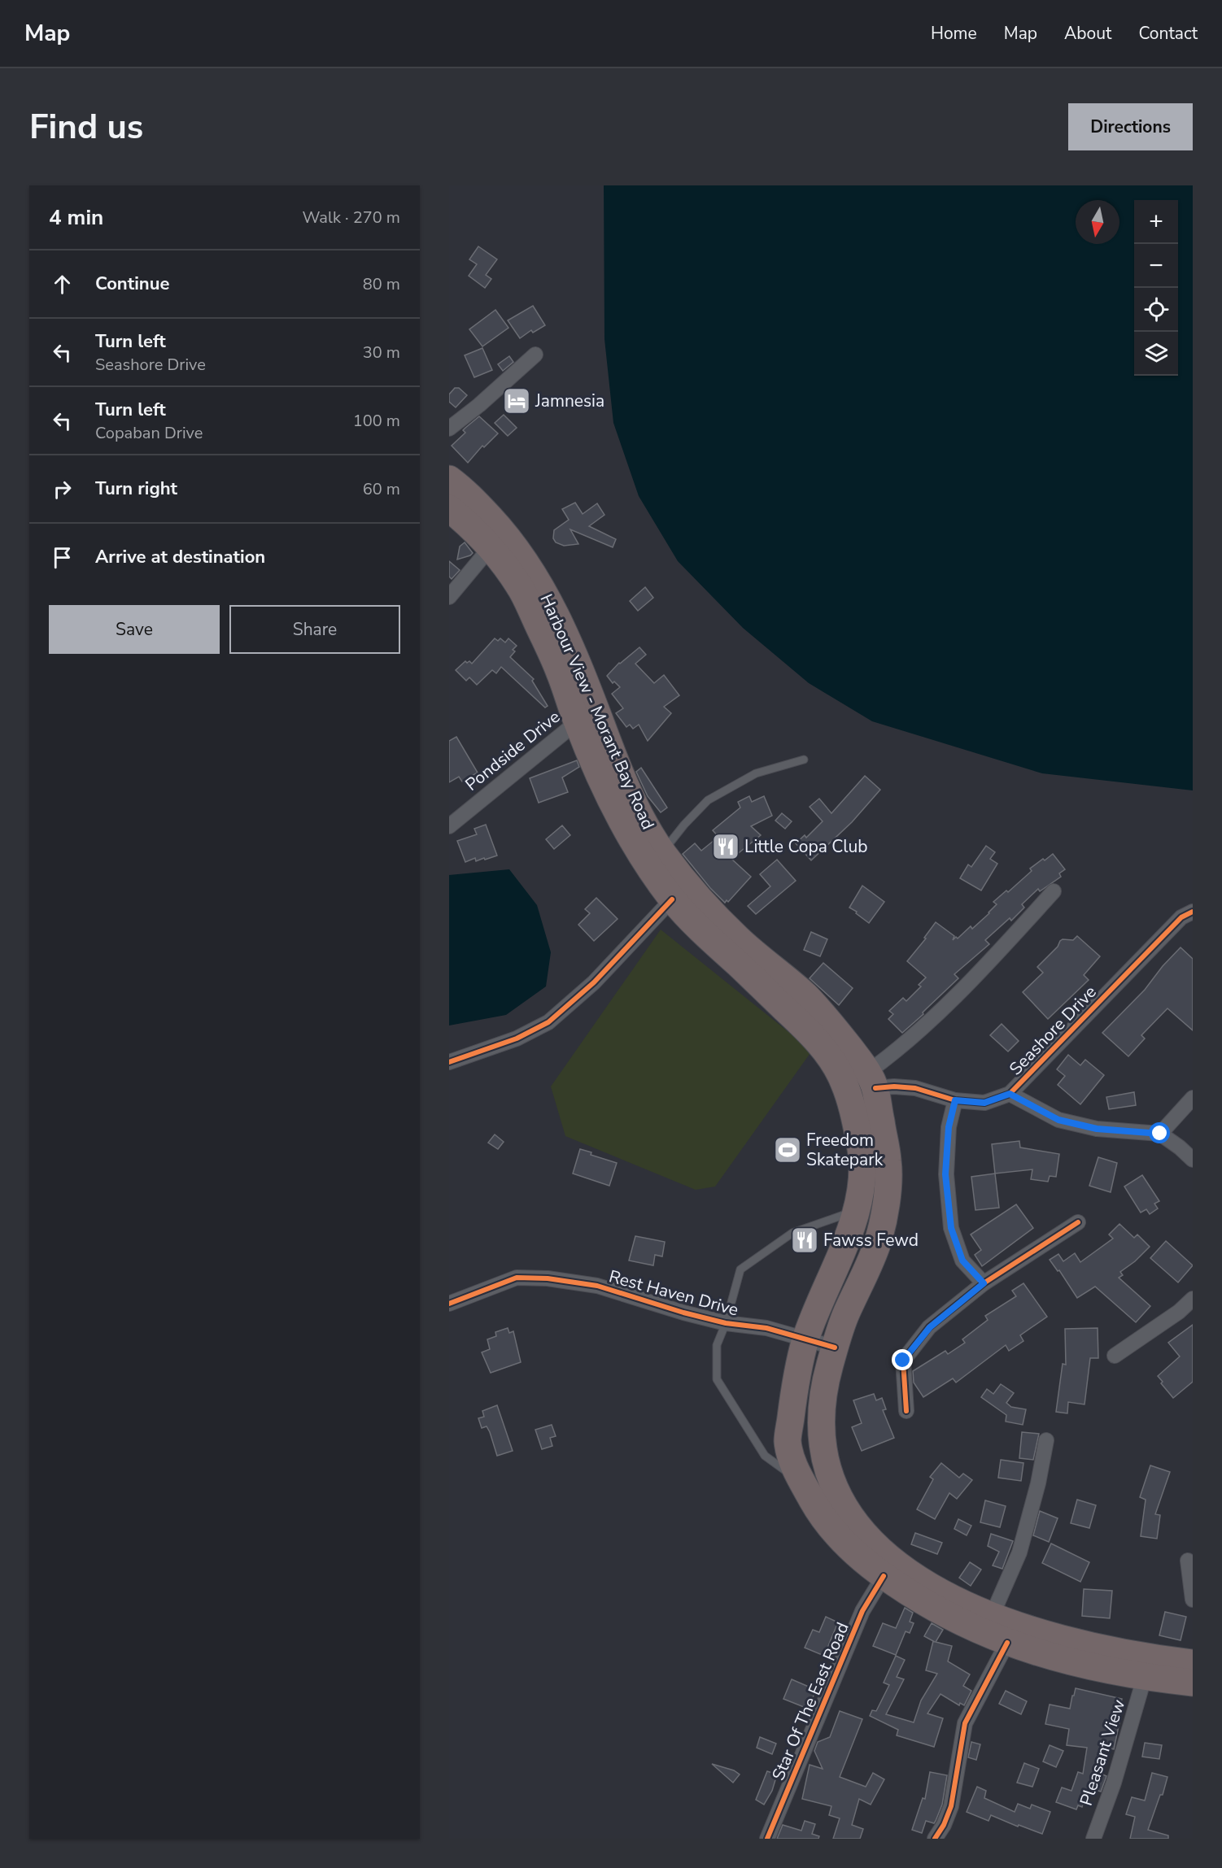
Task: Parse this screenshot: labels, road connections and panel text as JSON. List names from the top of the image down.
{
  "streets": {
    "highway": ["Harbour View - Morant Bay Road"],
    "street": [
      "Pondside Drive",
      "Seashore Drive",
      "Rest Haven Drive",
      "Star Of The East Road",
      "Pleasant View"
    ]
  },
  "crossings": [
    ["Harbour View - Morant Bay Road", "Pondside Drive"],
    ["Harbour View - Morant Bay Road", "Seashore Drive"],
    ["Harbour View - Morant Bay Road", "Rest Haven Drive"],
    ["Harbour View - Morant Bay Road", "Star Of The East Road"],
    ["Harbour View - Morant Bay Road", "Pleasant View"]
  ],
  "places": {
    "hotel": ["Jamnesia"],
    "restaurant": ["Little Copa Club", "Fawss Fewd"],
    "sports": ["Freedom Skatepark"]
  },
  "north": "bottom",
  "page": {
    "header": "Map",
    "nav": [
      "Home",
      "Map",
      "About",
      "Contact"
    ],
    "buttons": [
      "Directions",
      ["Save", "Share"]
    ],
    "title": "Find us",
    "heading": ["4 min", "Walk · 270 m"],
    "map_buttons": ["+", "−"],
    "list": [
      ["Continue", "80 m"],
      ["Turn left", "Seashore Drive", "30 m"],
      ["Turn left", "Copaban Drive", "100 m"],
      ["Turn right", "60 m"],
      "Arrive at destination"
    ]
  }
}
